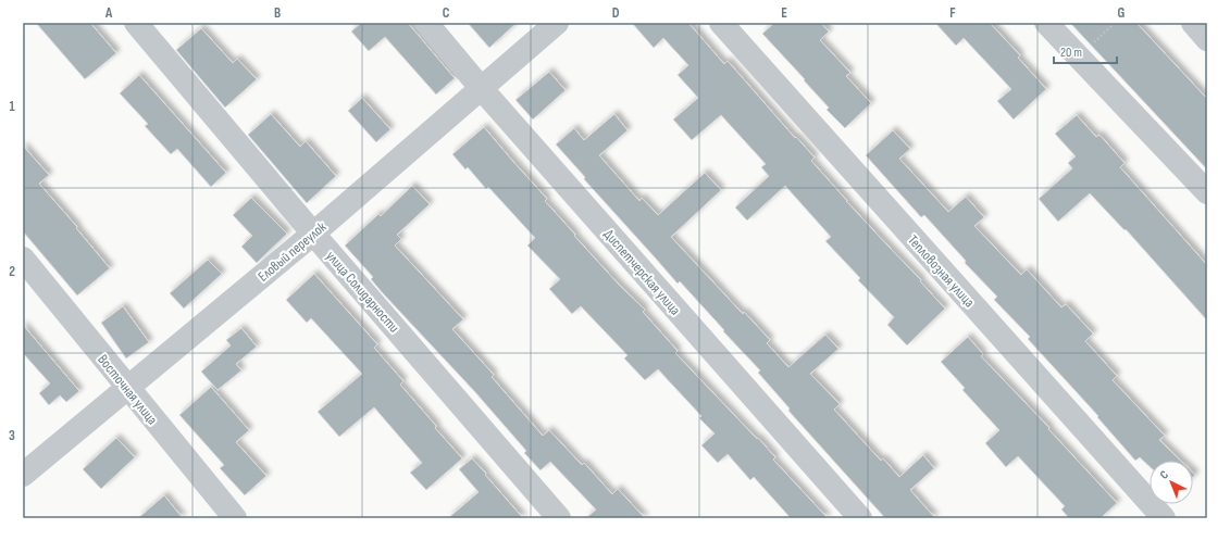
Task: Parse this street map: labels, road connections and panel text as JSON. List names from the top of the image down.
{
  "streets": {
    "street": [
      "Еловый переулок",
      "Тепловозная улица",
      "Диспетчерская улица",
      "улица Солидарности",
      "Восточная улица"
    ]
  },
  "crossings": [
    ["Еловый переулок", "Диспетчерская улица"],
    ["Еловый переулок", "улица Солидарности"],
    ["Еловый переулок", "Восточная улица"]
  ],
  "scale_bar": "20 m",
  "north": "top left",
  "grid": {
    "columns": [
      "A",
      "B",
      "C",
      "D",
      "E",
      "F",
      "G"
    ],
    "rows": ["1", "2", "3"]
  }
}
